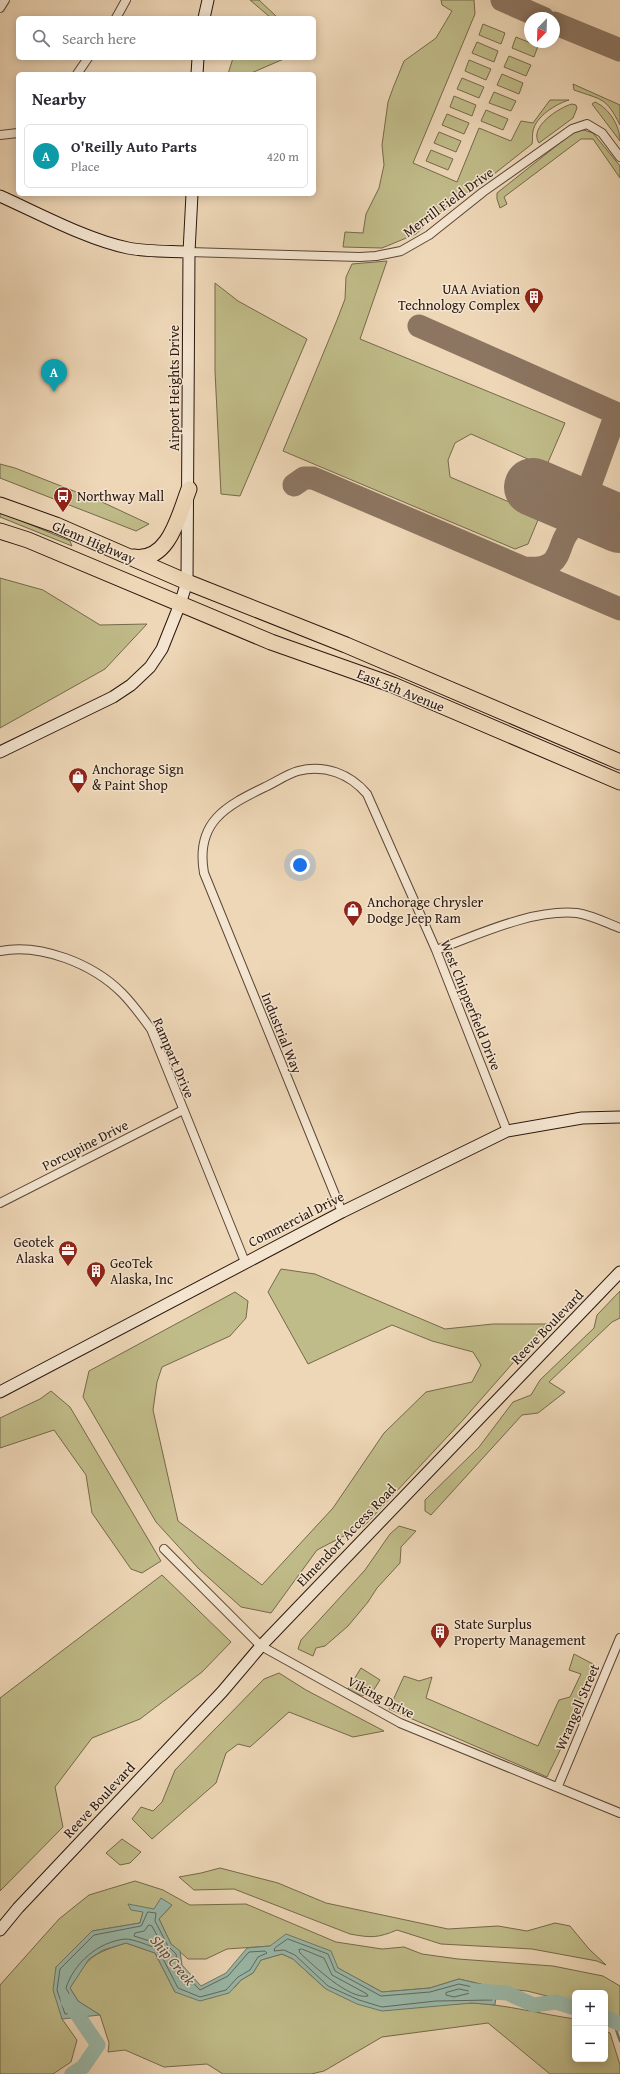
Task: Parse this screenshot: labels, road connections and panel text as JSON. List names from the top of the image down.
{
  "streets": {
    "highway": ["Glenn Highway", "East 5th Avenue"],
    "street": [
      "Merrill Field Drive",
      "Airport Heights Drive",
      "West Chipperfield Drive",
      "Industrial Way",
      "Rampart Drive",
      "Porcupine Drive",
      "Commercial Drive",
      "Reeve Boulevard",
      "Elmendorf Access Road",
      "Viking Drive",
      "Wrangell Street"
    ]
  },
  "crossings": [
    ["Merrill Field Drive", "Airport Heights Drive"],
    ["Airport Heights Drive", "Glenn Highway"],
    ["Airport Heights Drive", "East 5th Avenue"],
    ["Glenn Highway", "East 5th Avenue"],
    ["West Chipperfield Drive", "Industrial Way"],
    ["West Chipperfield Drive", "Commercial Drive"],
    ["Industrial Way", "Commercial Drive"],
    ["Rampart Drive", "Porcupine Drive"],
    ["Rampart Drive", "Commercial Drive"],
    ["Reeve Boulevard", "Elmendorf Access Road"],
    ["Elmendorf Access Road", "Viking Drive"],
    ["Viking Drive", "Wrangell Street"]
  ],
  "water": ["Ship Creek"],
  "places": {
    "building": ["UAA Aviation Technology Complex", "GeoTek Alaska, Inc", "State Surplus Property Management"],
    "bus stop": ["Northway Mall"],
    "shop": ["Anchorage Sign & Paint Shop", "Anchorage Chrysler Dodge Jeep Ram"],
    "office": ["Geotek Alaska"]
  },
  "north": "bottom left",
  "page": {
    "search": "Search here",
    "heading": "Nearby",
    "list": [
      {
        "mark": "A",
        "name": "O'Reilly Auto Parts",
        "note": "Place",
        "value": "420 m"
      }
    ],
    "pins": "A",
    "map_buttons": ["+", "−"]
  }
}
